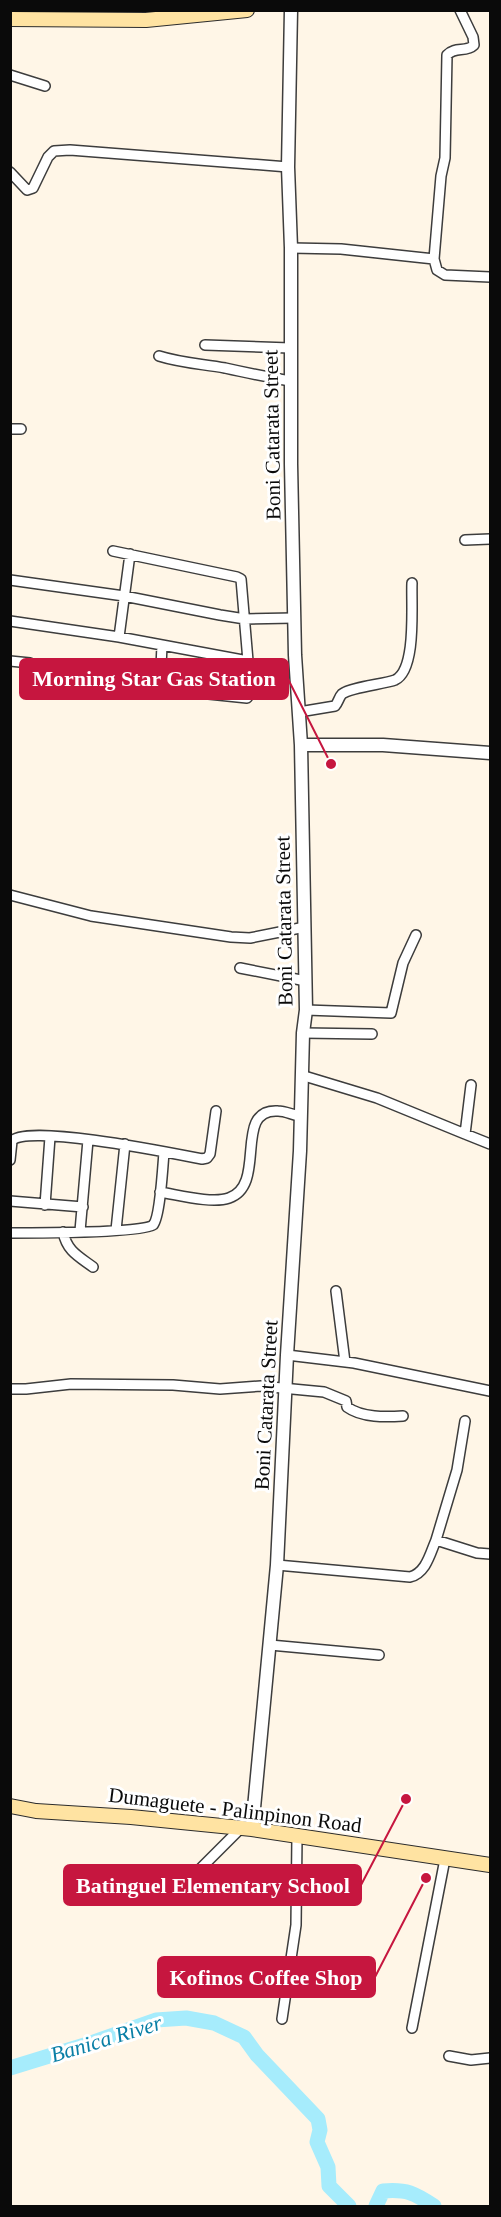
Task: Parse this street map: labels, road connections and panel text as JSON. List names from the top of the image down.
{
  "streets": {
    "main road": ["Dumaguete - Palinpinon Road"],
    "street": ["Boni Catarata Street"]
  },
  "crossings": [
    ["Boni Catarata Street", "Dumaguete - Palinpinon Road"]
  ],
  "water": ["Banica River"],
  "places": ["Morning Star Gas Station", "Batinguel Elementary School", "Kofinos Coffee Shop"]
}
